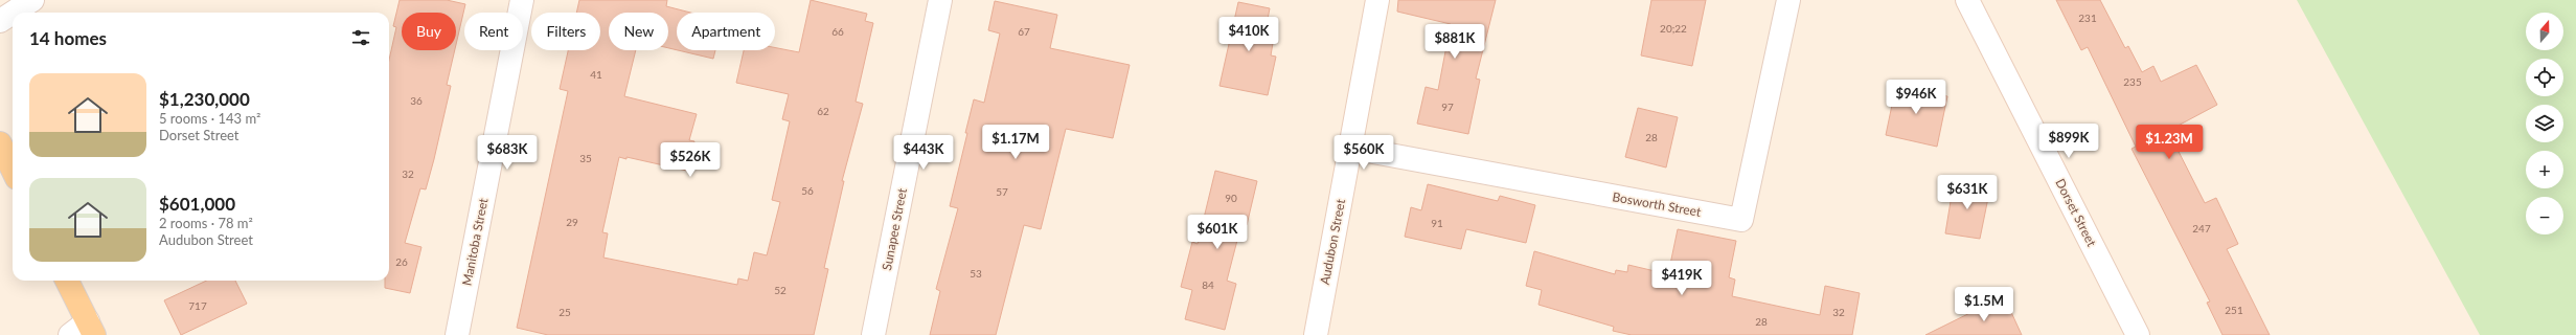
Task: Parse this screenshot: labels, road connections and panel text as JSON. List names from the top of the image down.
{
  "streets": {
    "street": [
      "Bosworth Street",
      "Dorset Street",
      "Sunapee Street",
      "Manitoba Street",
      "Audubon Street"
    ]
  },
  "crossings": [
    ["Bosworth Street", "Audubon Street"]
  ],
  "house_numbers": [
    "231",
    "20;22",
    "66",
    "67",
    "41",
    "235",
    "36",
    "97",
    "62",
    "28",
    "35",
    "32",
    "56",
    "57",
    "90",
    "29",
    "91",
    "247",
    "26",
    "53",
    "84",
    "52",
    "717",
    "251",
    "25",
    "32",
    "28"
  ],
  "north": "top",
  "page": {
    "map_buttons": ["+", "−"],
    "chip": [
      "Buy",
      "Rent",
      "Filters",
      "New",
      "Apartment"
    ],
    "heading": "14 homes",
    "price": [
      "$410K",
      "$881K",
      "$946K",
      "$899K",
      "$1.17M",
      "$1.23M",
      "$683K",
      "$443K",
      "$560K",
      "$526K",
      "$631K",
      "$601K",
      "$419K",
      "$1.5M"
    ],
    "list": [
      {
        "name": "$1,230,000",
        "note": "5 rooms · 143 m² · Dorset Street"
      },
      {
        "name": "$601,000",
        "note": "2 rooms · 78 m² · Audubon Street"
      }
    ]
  }
}
